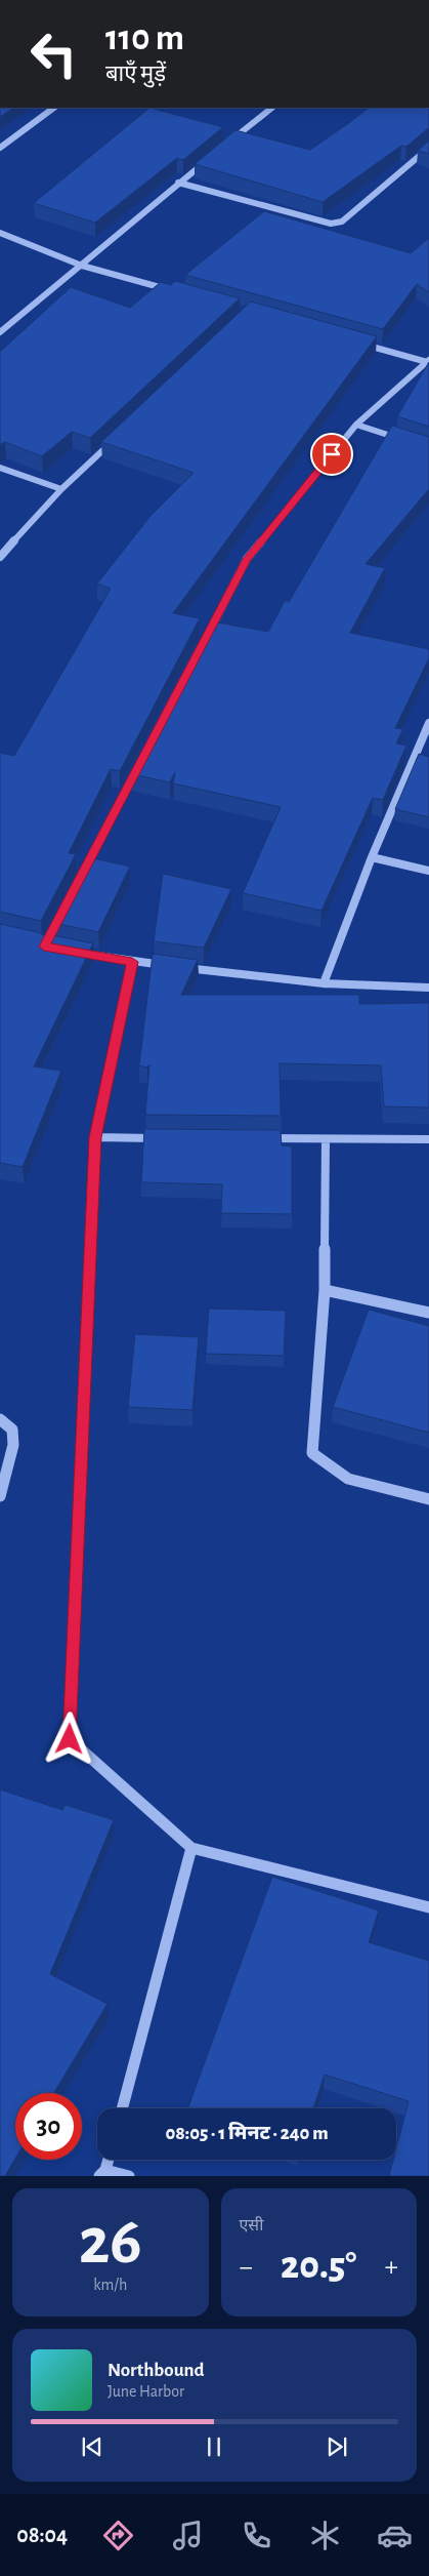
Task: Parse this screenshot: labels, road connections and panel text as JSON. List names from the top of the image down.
{
  "page": {
    "turn": ["110 m", "बाएँ मुड़ें"],
    "limit": "30",
    "trip": "08:05 · 1 मिनट · 240 m",
    "tile": [
      ["26", "km/h"],
      "एसी"
    ],
    "heat": ["−", "20.5°", "+"],
    "song": ["Northbound", "June Harbor"],
    "tabs": "08:04"
  }
}
